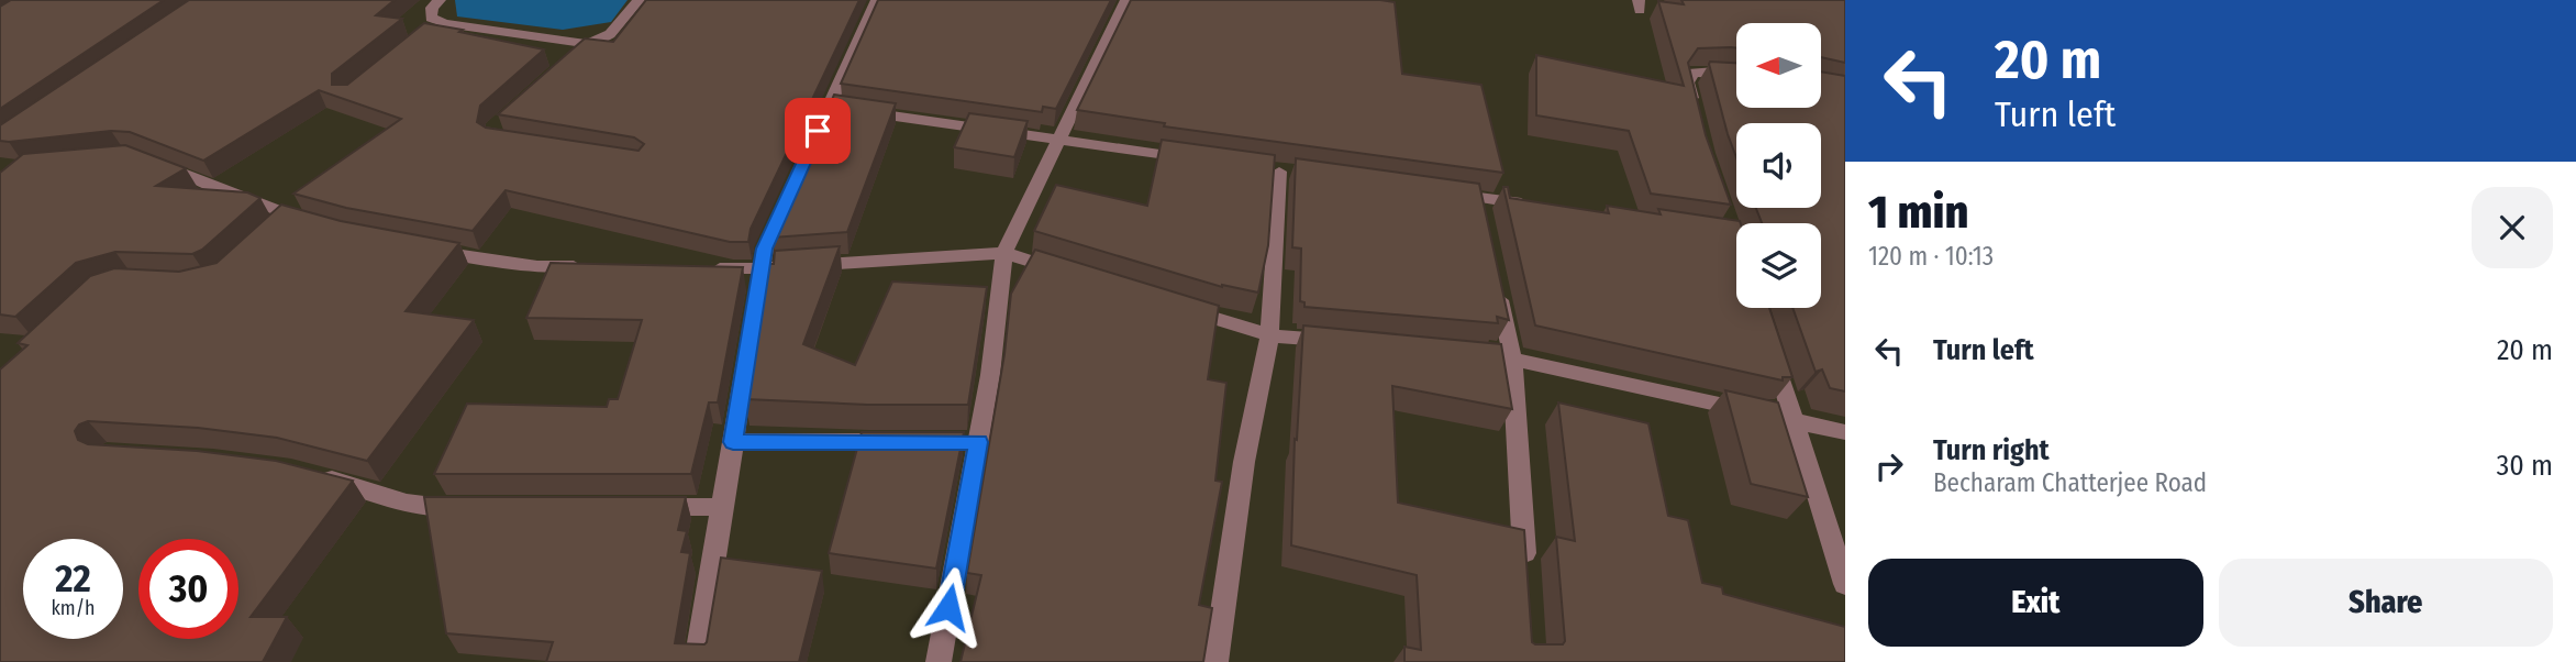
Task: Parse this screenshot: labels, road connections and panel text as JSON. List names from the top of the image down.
{
  "north": "left",
  "page": {
    "turn": ["20 m", "Turn left"],
    "heading": ["1 min", "120 m · 10:13"],
    "list": [
      {
        "name": "Turn left",
        "value": "20 m"
      },
      {
        "name": "Turn right",
        "note": "Becharam Chatterjee Road",
        "value": "30 m"
      }
    ],
    "speed": "22 km/h",
    "limit": "30",
    "buttons": ["Exit", "Share"]
  }
}
